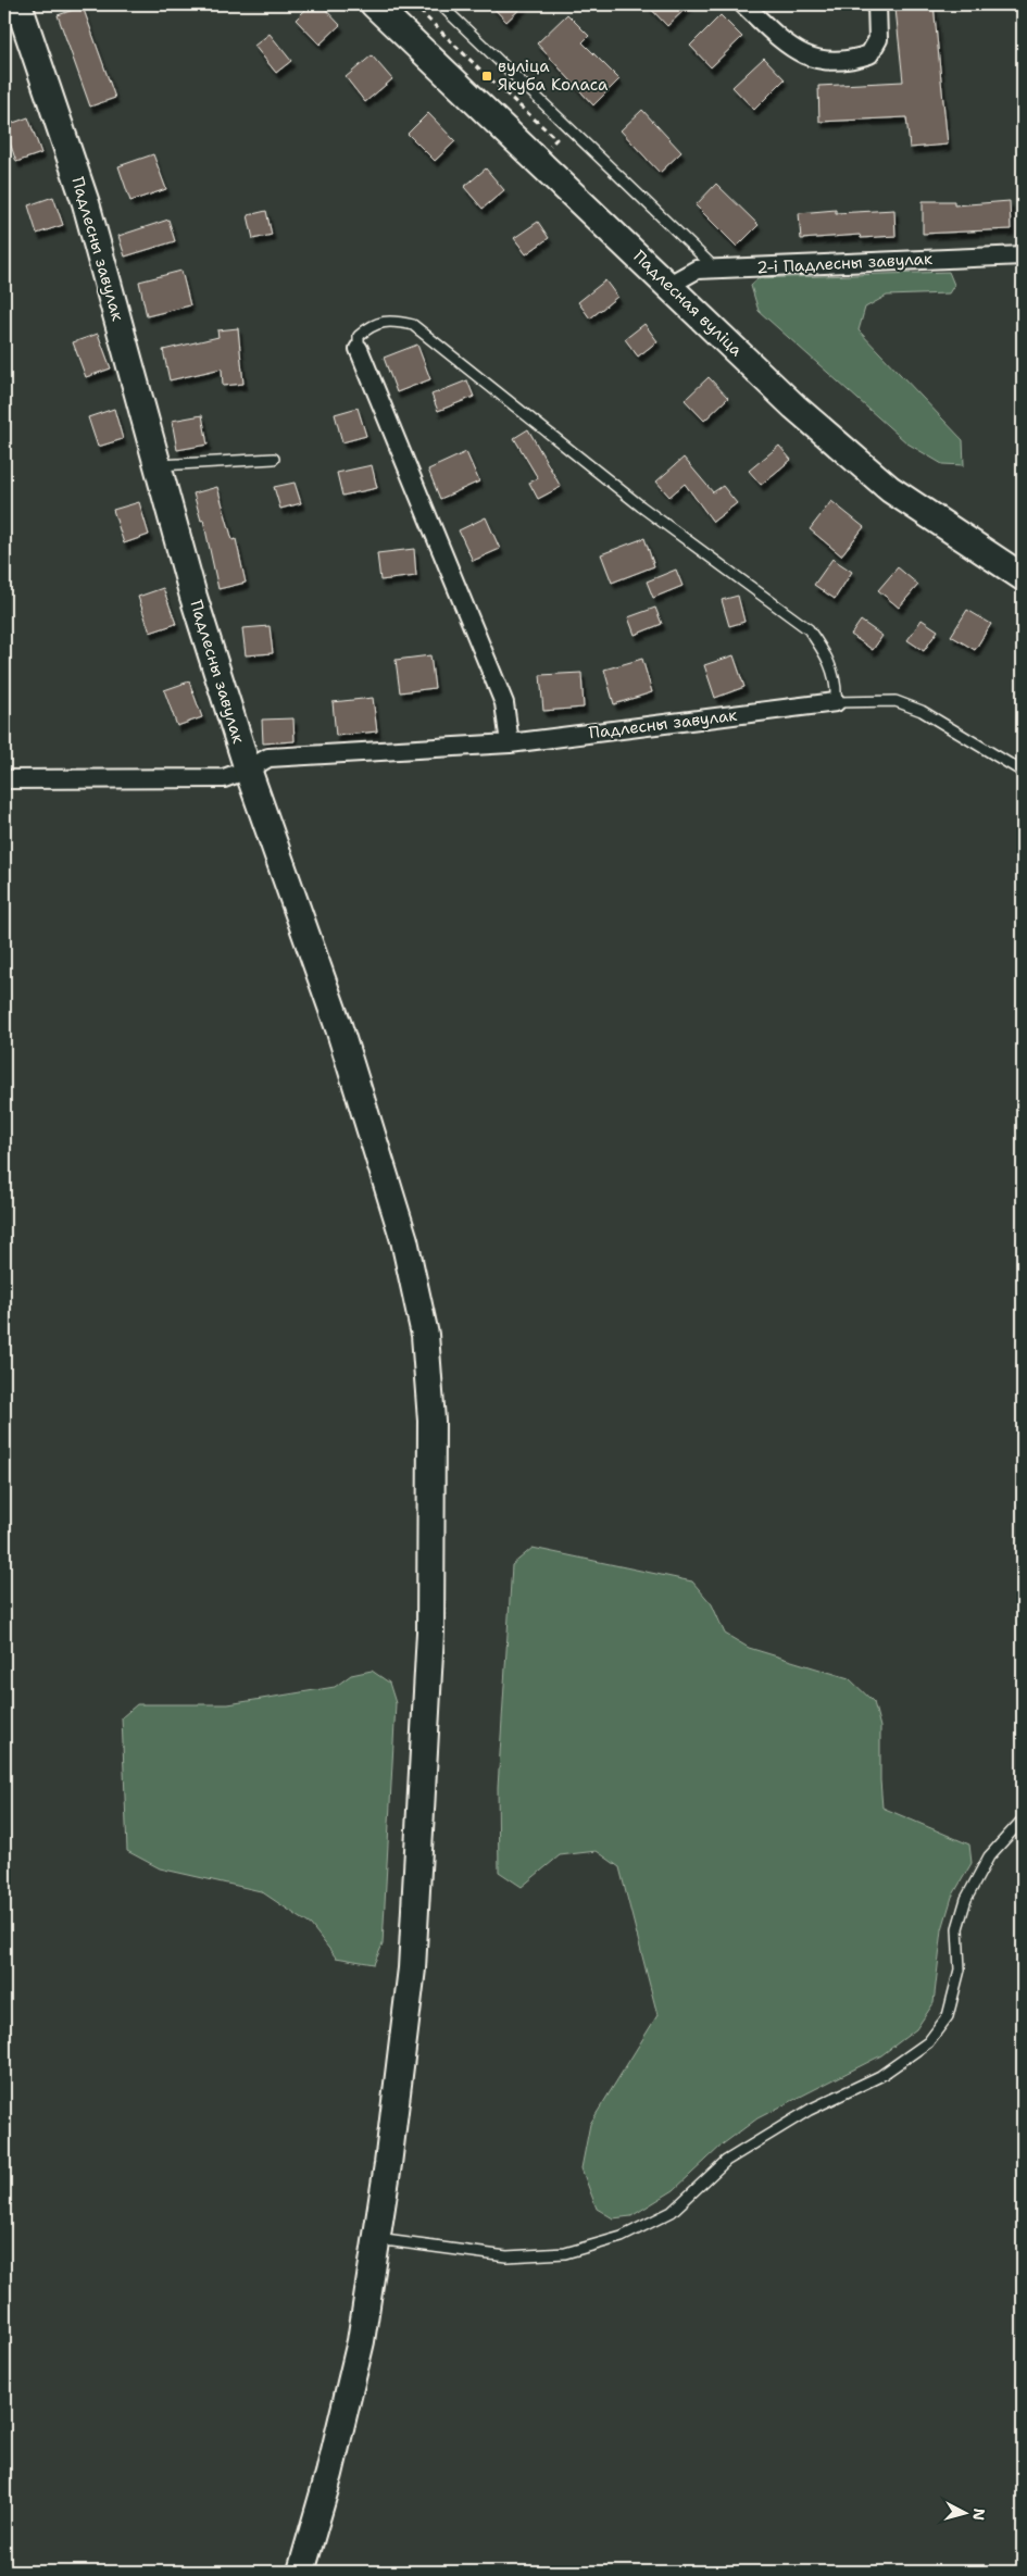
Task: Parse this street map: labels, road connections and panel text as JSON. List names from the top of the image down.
{
  "streets": {
    "street": ["Падлесны завулак", "2-і Падлесны завулак", "Падлесная вуліца"]
  },
  "crossings": [
    ["2-і Падлесны завулак", "Падлесная вуліца"]
  ],
  "places": {
    "transit": ["вуліца Якуба Коласа"]
  },
  "north": "right"
}
